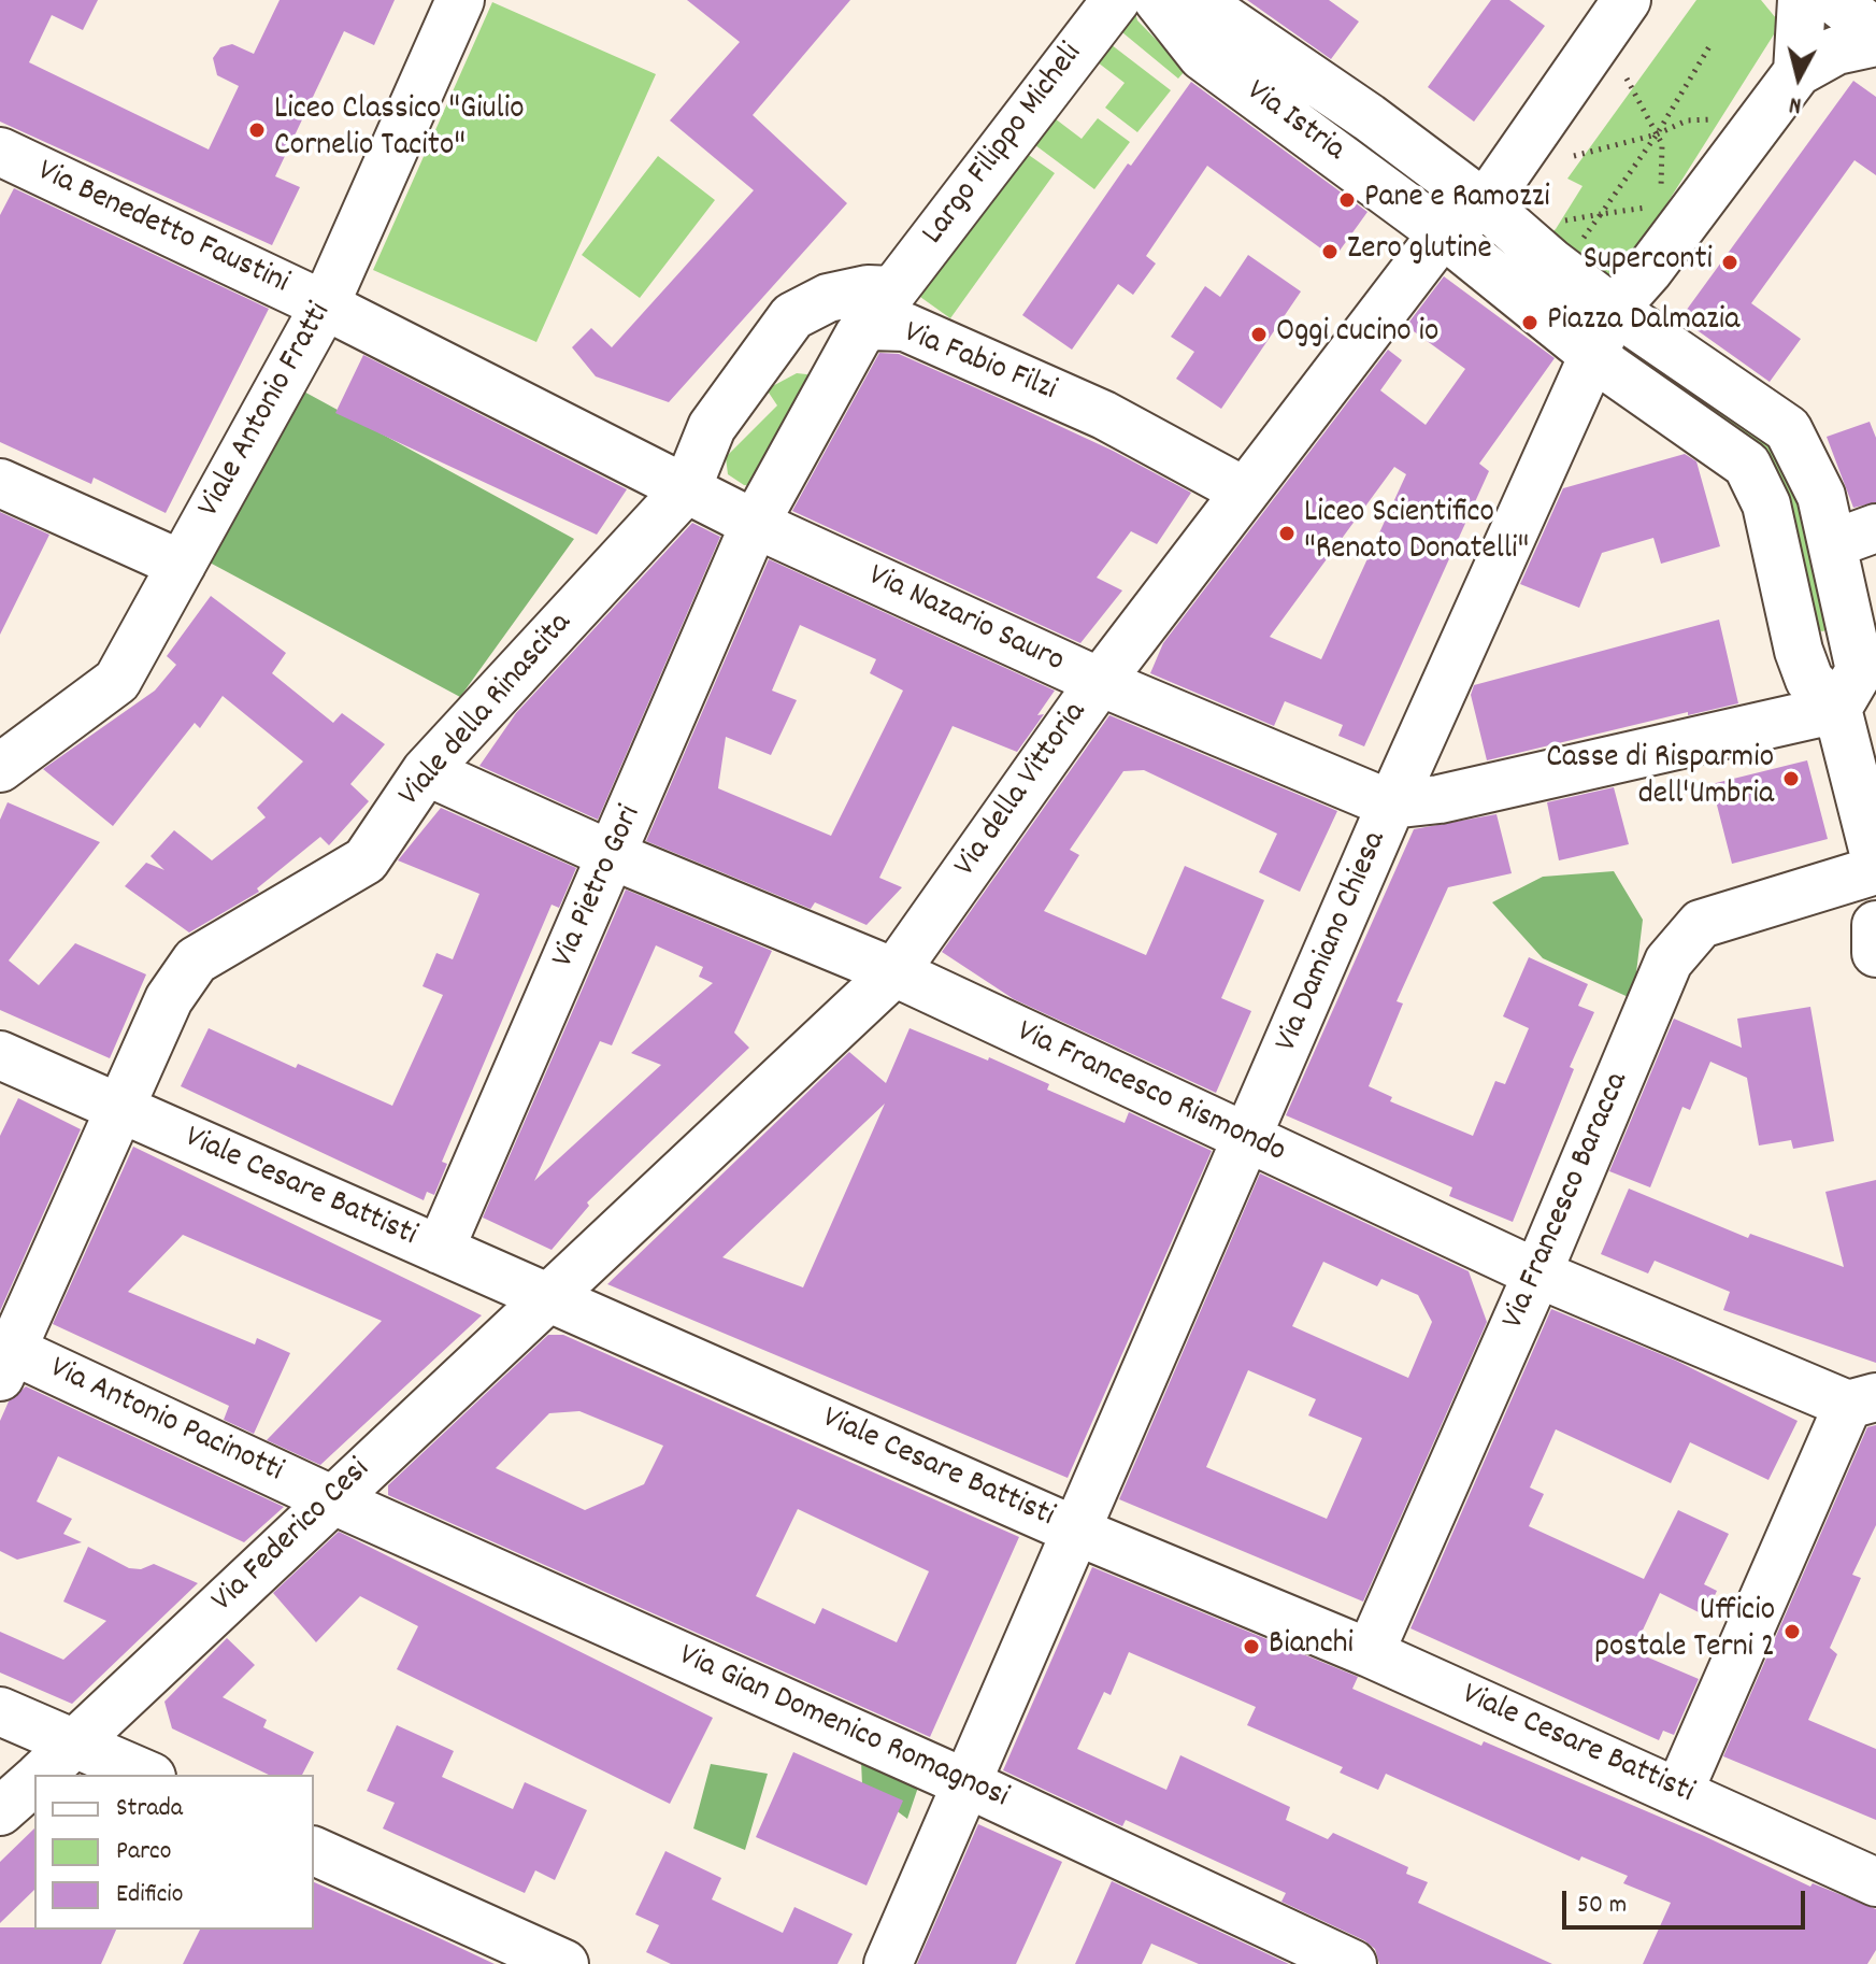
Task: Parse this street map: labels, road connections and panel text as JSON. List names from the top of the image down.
{
  "streets": {
    "street": [
      "Via Istria",
      "Largo Filippo Micheli",
      "Via Benedetto Faustini",
      "Via Fabio Filzi",
      "Viale Antonio Fratti",
      "Via Nazario Sauro",
      "Viale della Rinascita",
      "Via della Vittoria",
      "Via Pietro Gori",
      "Via Damiano Chiesa",
      "Via Francesco Rismondo",
      "Viale Cesare Battisti",
      "Via Francesco Baracca",
      "Via Antonio Pacinotti",
      "Via Federico Cesi",
      "Via Gian Domenico Romagnosi"
    ]
  },
  "crossings": [
    ["Via Istria", "Via della Vittoria"],
    ["Largo Filippo Micheli", "Via Fabio Filzi"],
    ["Via Benedetto Faustini", "Viale Antonio Fratti"],
    ["Via Benedetto Faustini", "Via Nazario Sauro"],
    ["Via Fabio Filzi", "Via Nazario Sauro"],
    ["Via Fabio Filzi", "Via della Vittoria"],
    ["Via Fabio Filzi", "Via Pietro Gori"],
    ["Viale Antonio Fratti", "Via Nazario Sauro"],
    ["Via Nazario Sauro", "Viale della Rinascita"],
    ["Via Nazario Sauro", "Via della Vittoria"],
    ["Via Nazario Sauro", "Via Pietro Gori"],
    ["Via Nazario Sauro", "Via Damiano Chiesa"],
    ["Viale della Rinascita", "Via Francesco Rismondo"],
    ["Viale della Rinascita", "Viale Cesare Battisti"],
    ["Viale della Rinascita", "Via Antonio Pacinotti"],
    ["Via della Vittoria", "Via Francesco Rismondo"],
    ["Via della Vittoria", "Viale Cesare Battisti"],
    ["Via della Vittoria", "Via Federico Cesi"],
    ["Via Pietro Gori", "Via Francesco Rismondo"],
    ["Via Pietro Gori", "Viale Cesare Battisti"],
    ["Via Damiano Chiesa", "Via Francesco Rismondo"],
    ["Via Damiano Chiesa", "Viale Cesare Battisti"],
    ["Via Damiano Chiesa", "Via Gian Domenico Romagnosi"],
    ["Via Francesco Rismondo", "Via Francesco Baracca"],
    ["Viale Cesare Battisti", "Via Francesco Baracca"],
    ["Viale Cesare Battisti", "Via Federico Cesi"],
    ["Via Antonio Pacinotti", "Via Federico Cesi"],
    ["Via Antonio Pacinotti", "Via Gian Domenico Romagnosi"],
    ["Via Federico Cesi", "Via Gian Domenico Romagnosi"]
  ],
  "places": [
    "Liceo Classico \"Giulio Cornelio Tacito\"",
    "Pane e Ramozzi",
    "Zero glutine",
    "Superconti",
    "Piazza Dalmazia",
    "Oggi cucino io",
    "Liceo Scientifico \"Renato Donatelli\"",
    "Casse di Risparmio dell'Umbria",
    "Ufficio postale Terni 2",
    "Bianchi"
  ],
  "legend": ["Strada", "Parco", "Edificio"],
  "scale_bar": "50 m",
  "north": "bottom"
}
